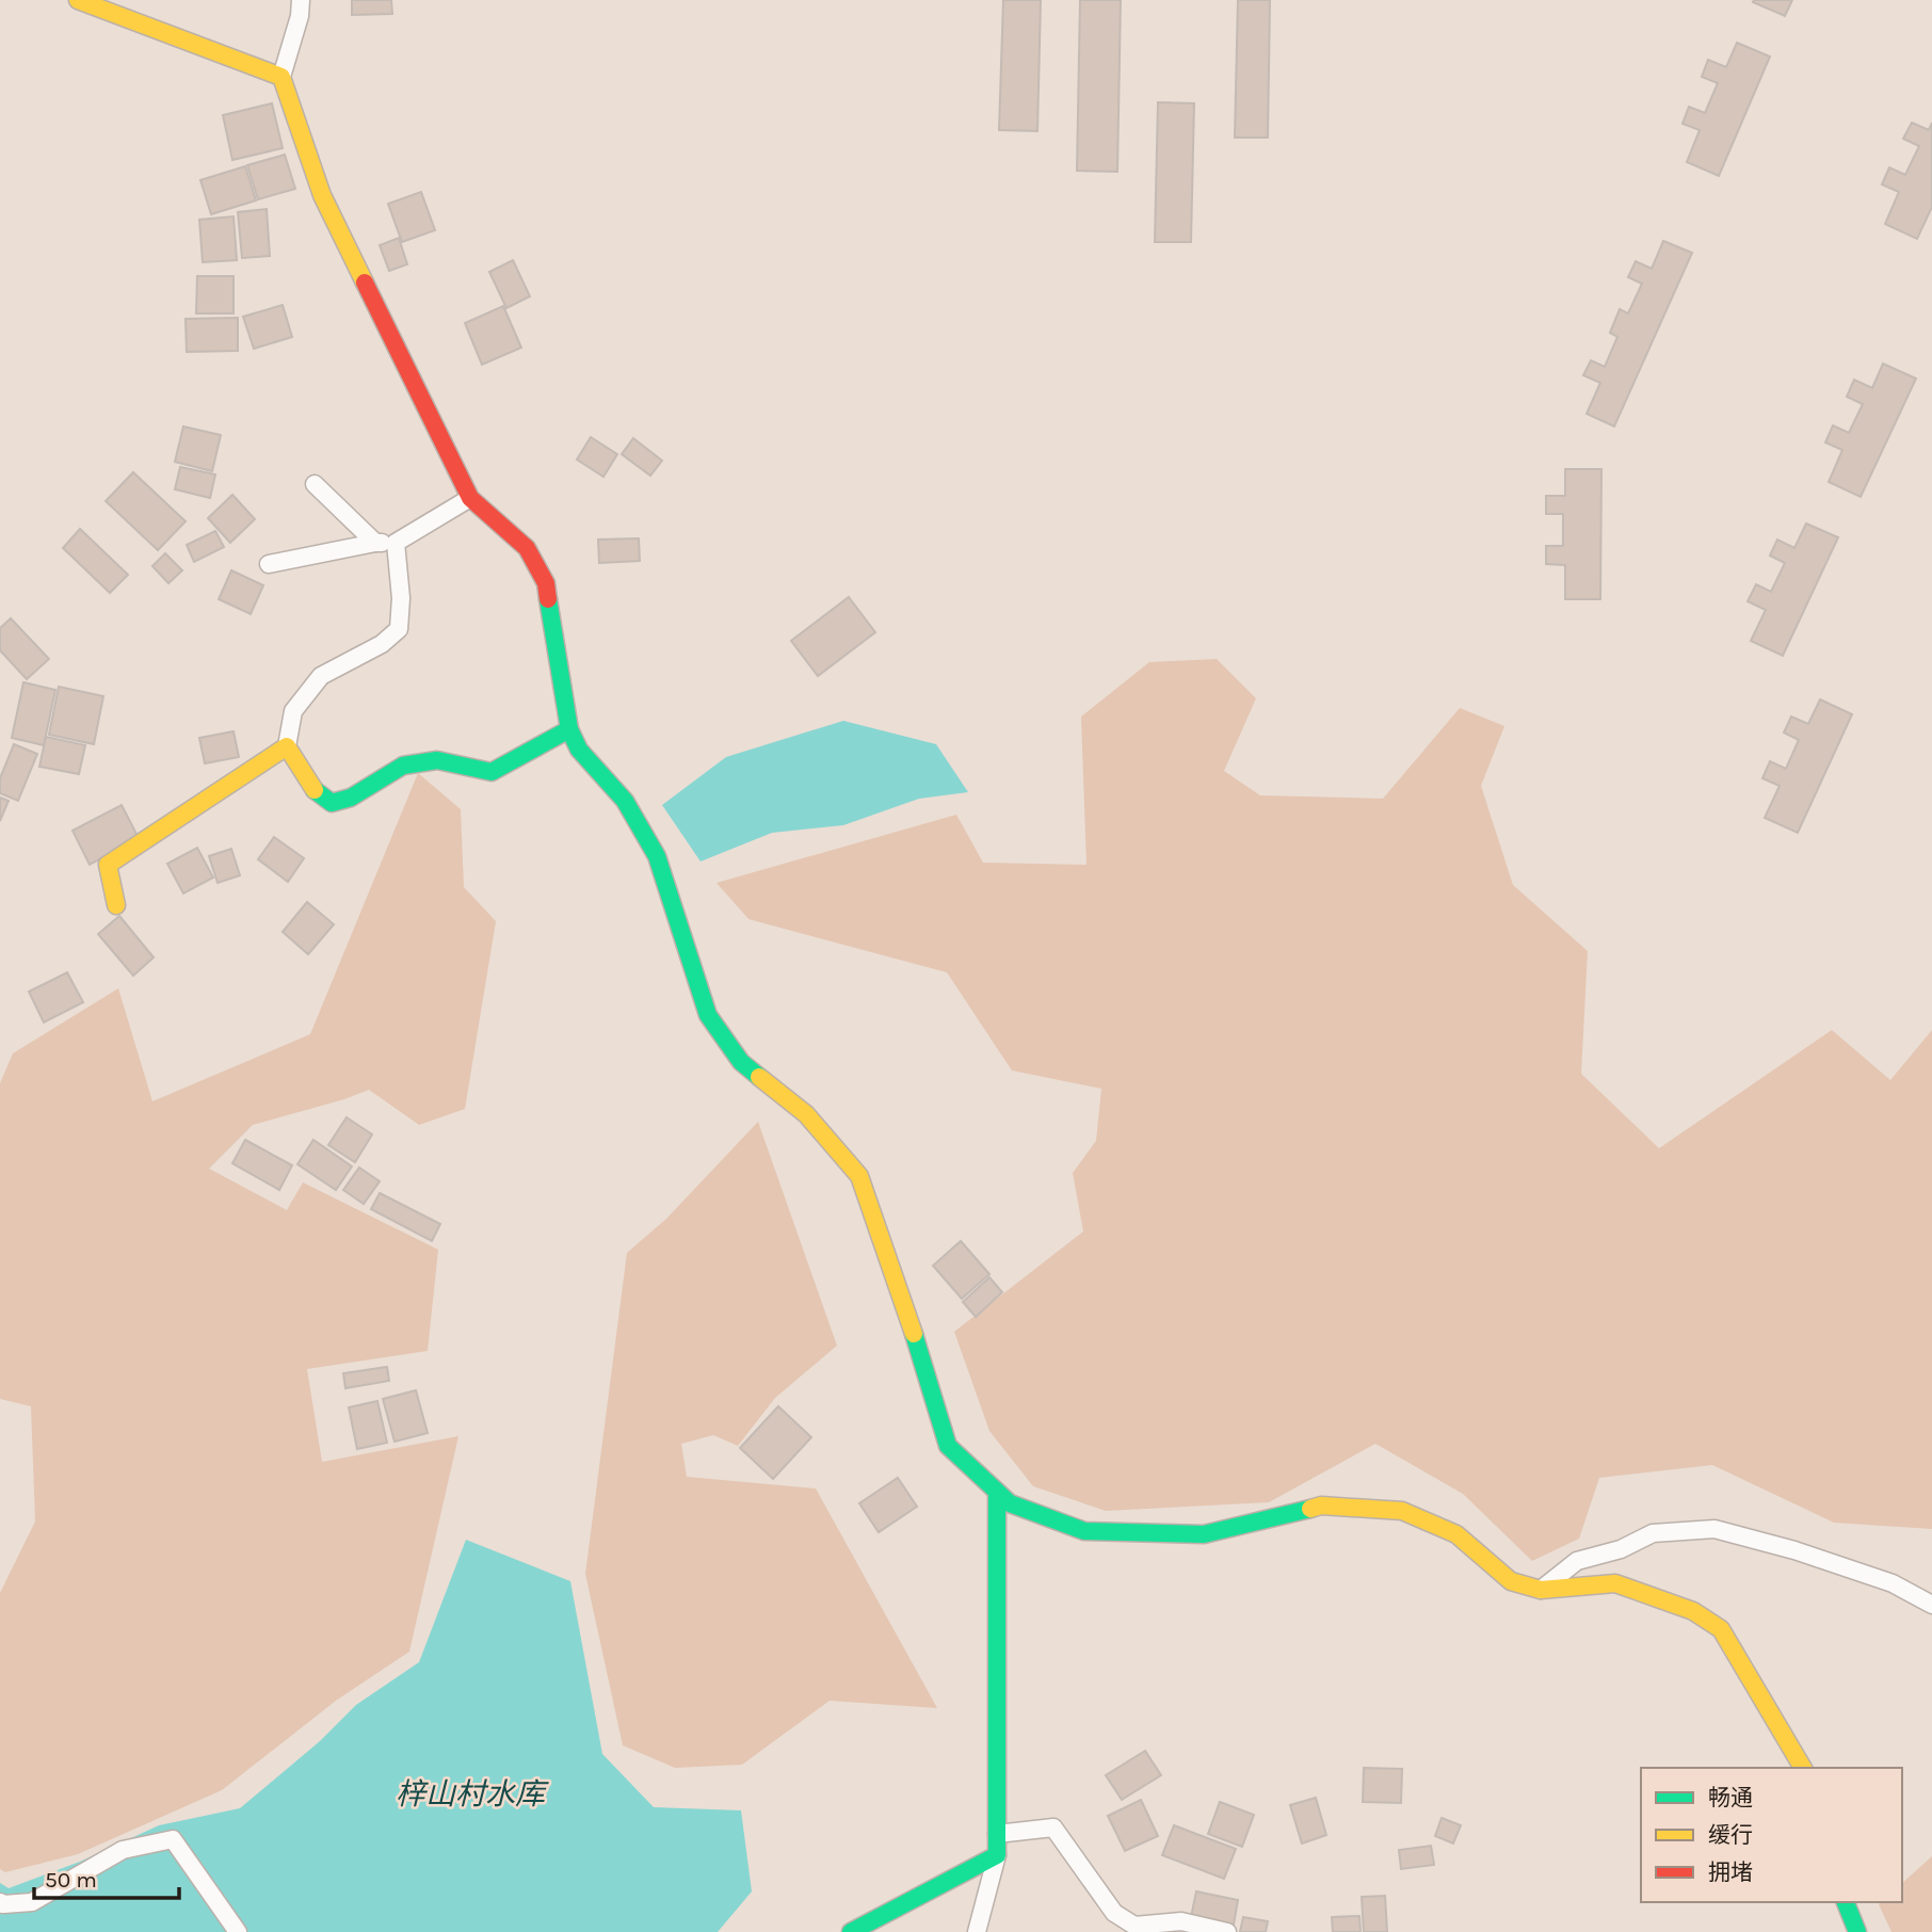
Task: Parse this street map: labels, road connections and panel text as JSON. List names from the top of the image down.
{
  "water": ["梓山村水库"],
  "legend": ["畅通", "缓行", "拥堵"],
  "scale_bar": "50 m"
}
